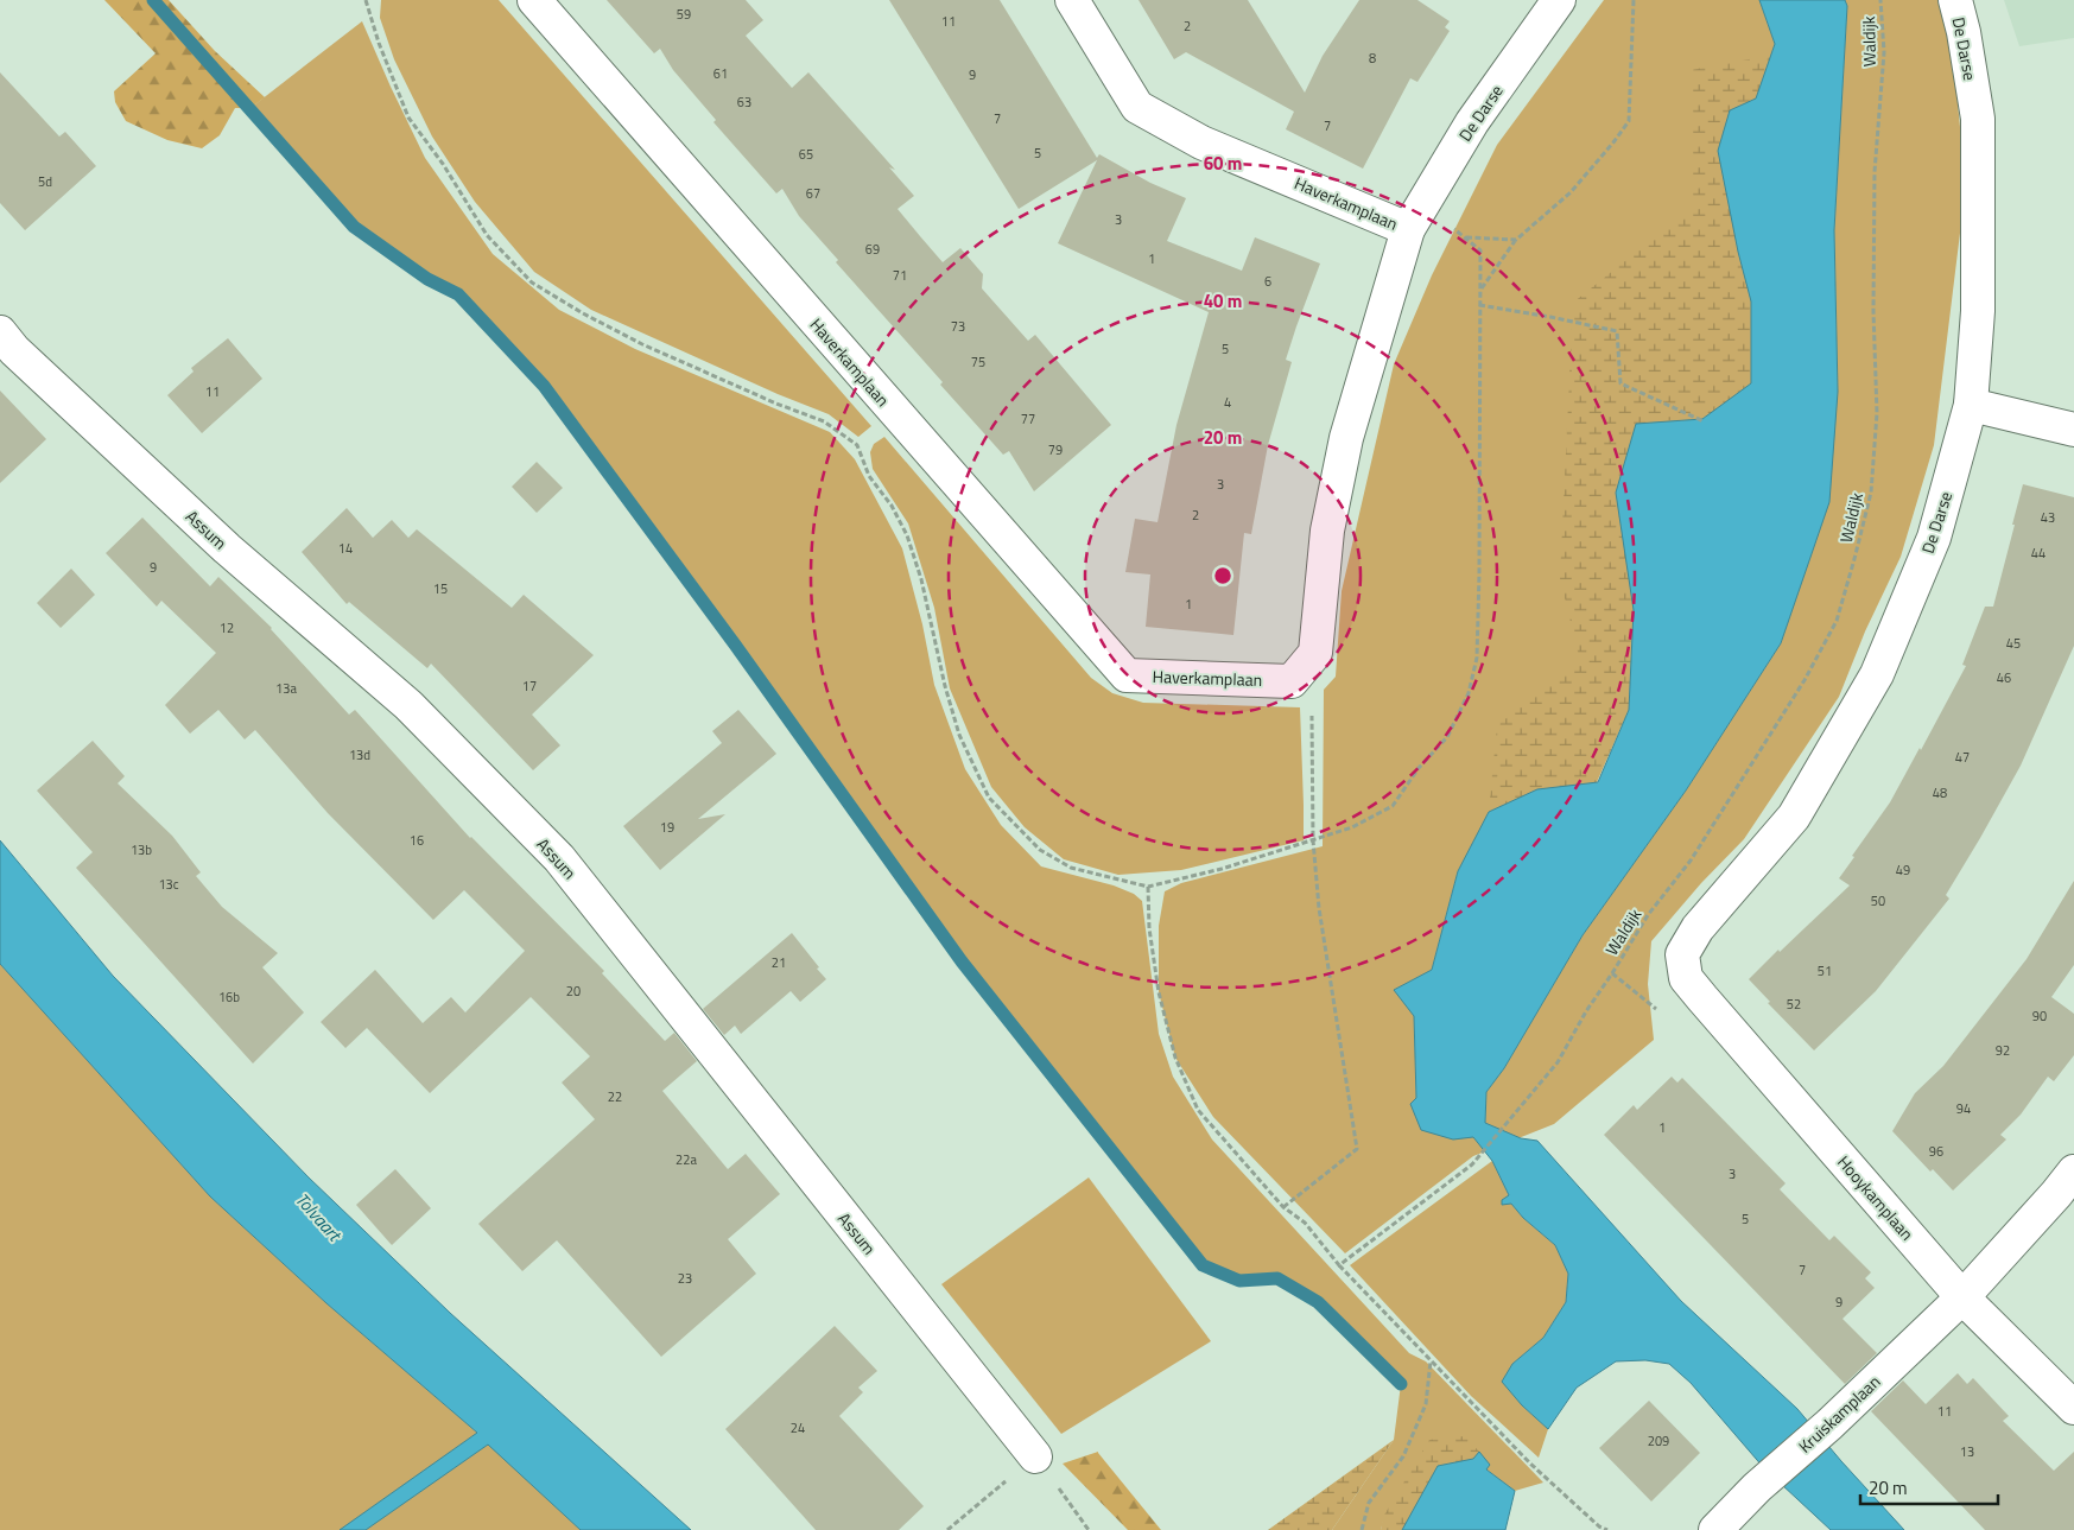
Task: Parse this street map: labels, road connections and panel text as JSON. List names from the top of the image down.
{
  "streets": {
    "street": [
      "De Darse",
      "Haverkamplaan",
      "Assum",
      "Hooykamplaan",
      "Kruiskamplaan"
    ],
    "path": ["Waldijk"]
  },
  "crossings": [
    ["De Darse", "Haverkamplaan"],
    ["De Darse", "Hooykamplaan"],
    ["Hooykamplaan", "Kruiskamplaan"]
  ],
  "water": ["Tolvaart"],
  "house_numbers": [
    "59",
    "11",
    "2",
    "8",
    "61",
    "9",
    "63",
    "7",
    "7",
    "5",
    "65",
    "5d",
    "67",
    "3",
    "69",
    "1",
    "71",
    "6",
    "73",
    "5",
    "75",
    "11",
    "4",
    "77",
    "79",
    "3",
    "2",
    "43",
    "14",
    "44",
    "9",
    "15",
    "1",
    "12",
    "45",
    "46",
    "17",
    "13a",
    "13d",
    "47",
    "48",
    "19",
    "16",
    "13b",
    "49",
    "13c",
    "50",
    "21",
    "51",
    "20",
    "16b",
    "52",
    "90",
    "92",
    "22",
    "94",
    "1",
    "96",
    "22a",
    "3",
    "5",
    "7",
    "23",
    "9",
    "11",
    "24",
    "209",
    "13"
  ],
  "scale_bar": "20 m",
  "rings": ["60 m", "40 m", "20 m"]
}
